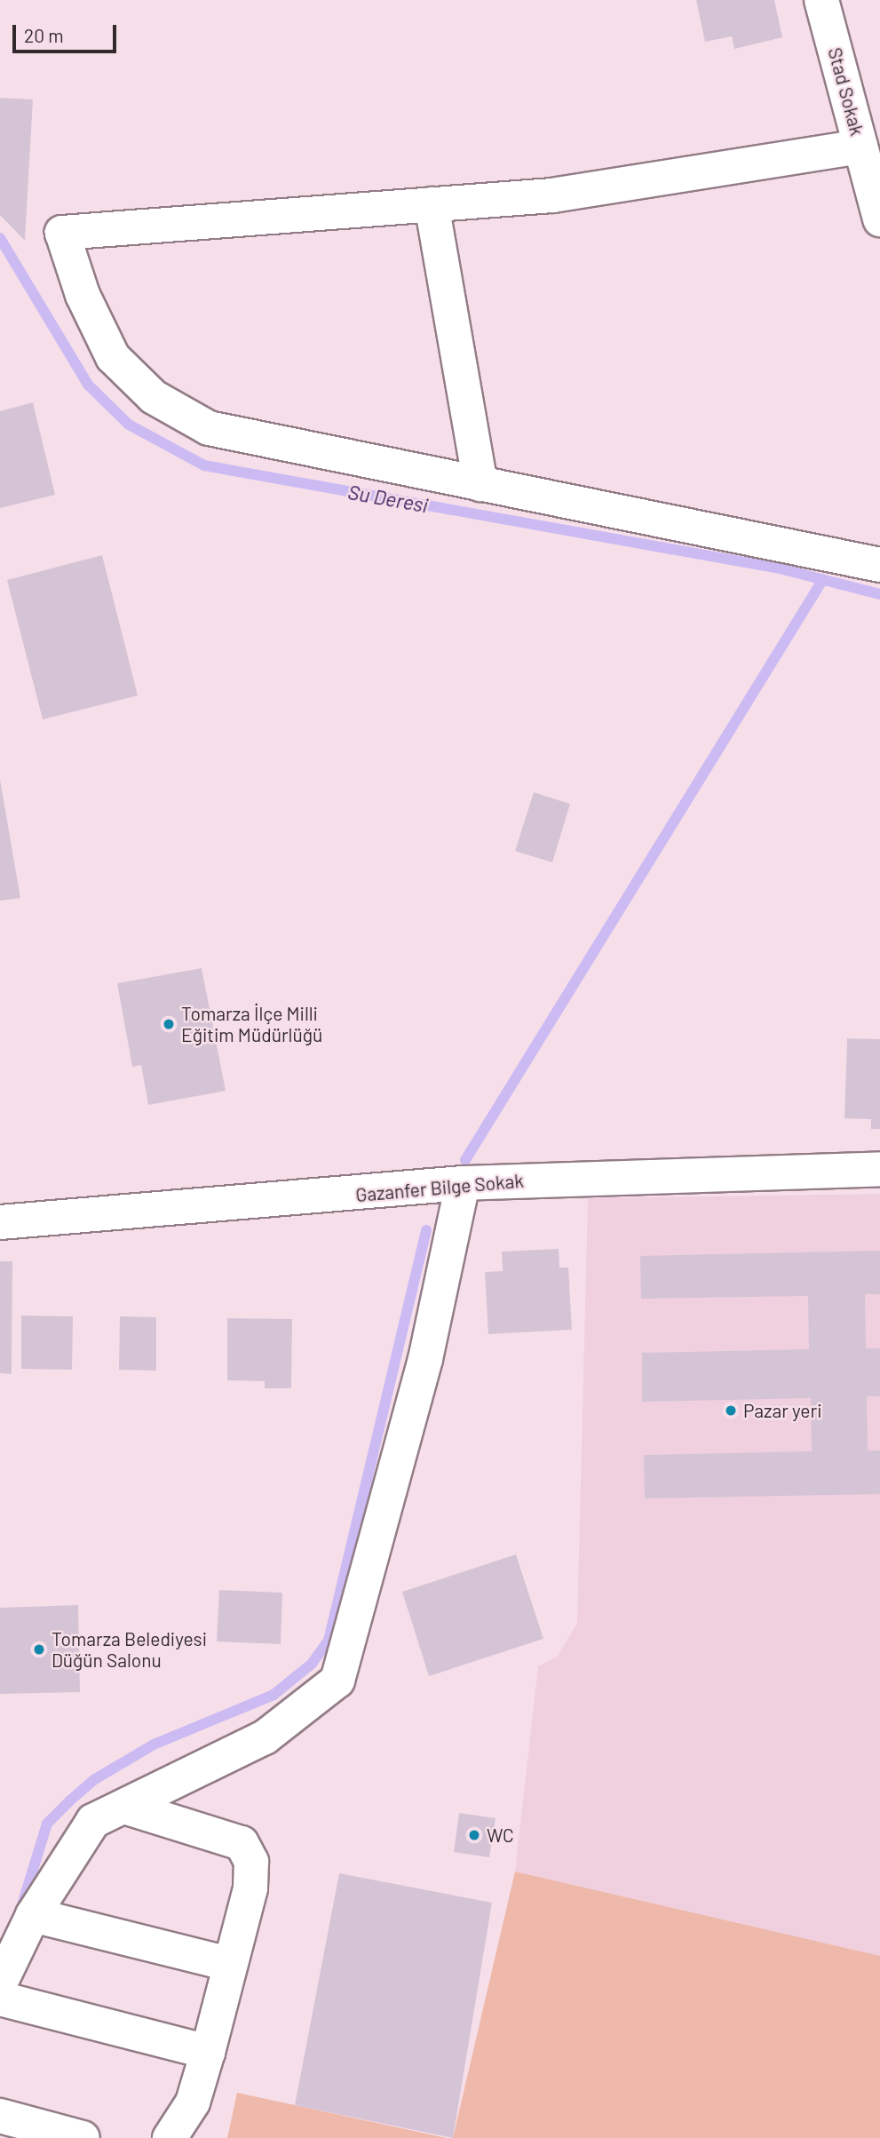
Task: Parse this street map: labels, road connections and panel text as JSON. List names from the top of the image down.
{
  "streets": {
    "street": ["Stad Sokak", "Gazanfer Bilge Sokak"]
  },
  "water": ["Su Deresi"],
  "places": [
    "Tomarza İlçe Milli Eğitim Müdürlüğü",
    "Pazar yeri",
    "Tomarza Belediyesi Düğün Salonu",
    "WC"
  ],
  "scale_bar": "20 m"
}
